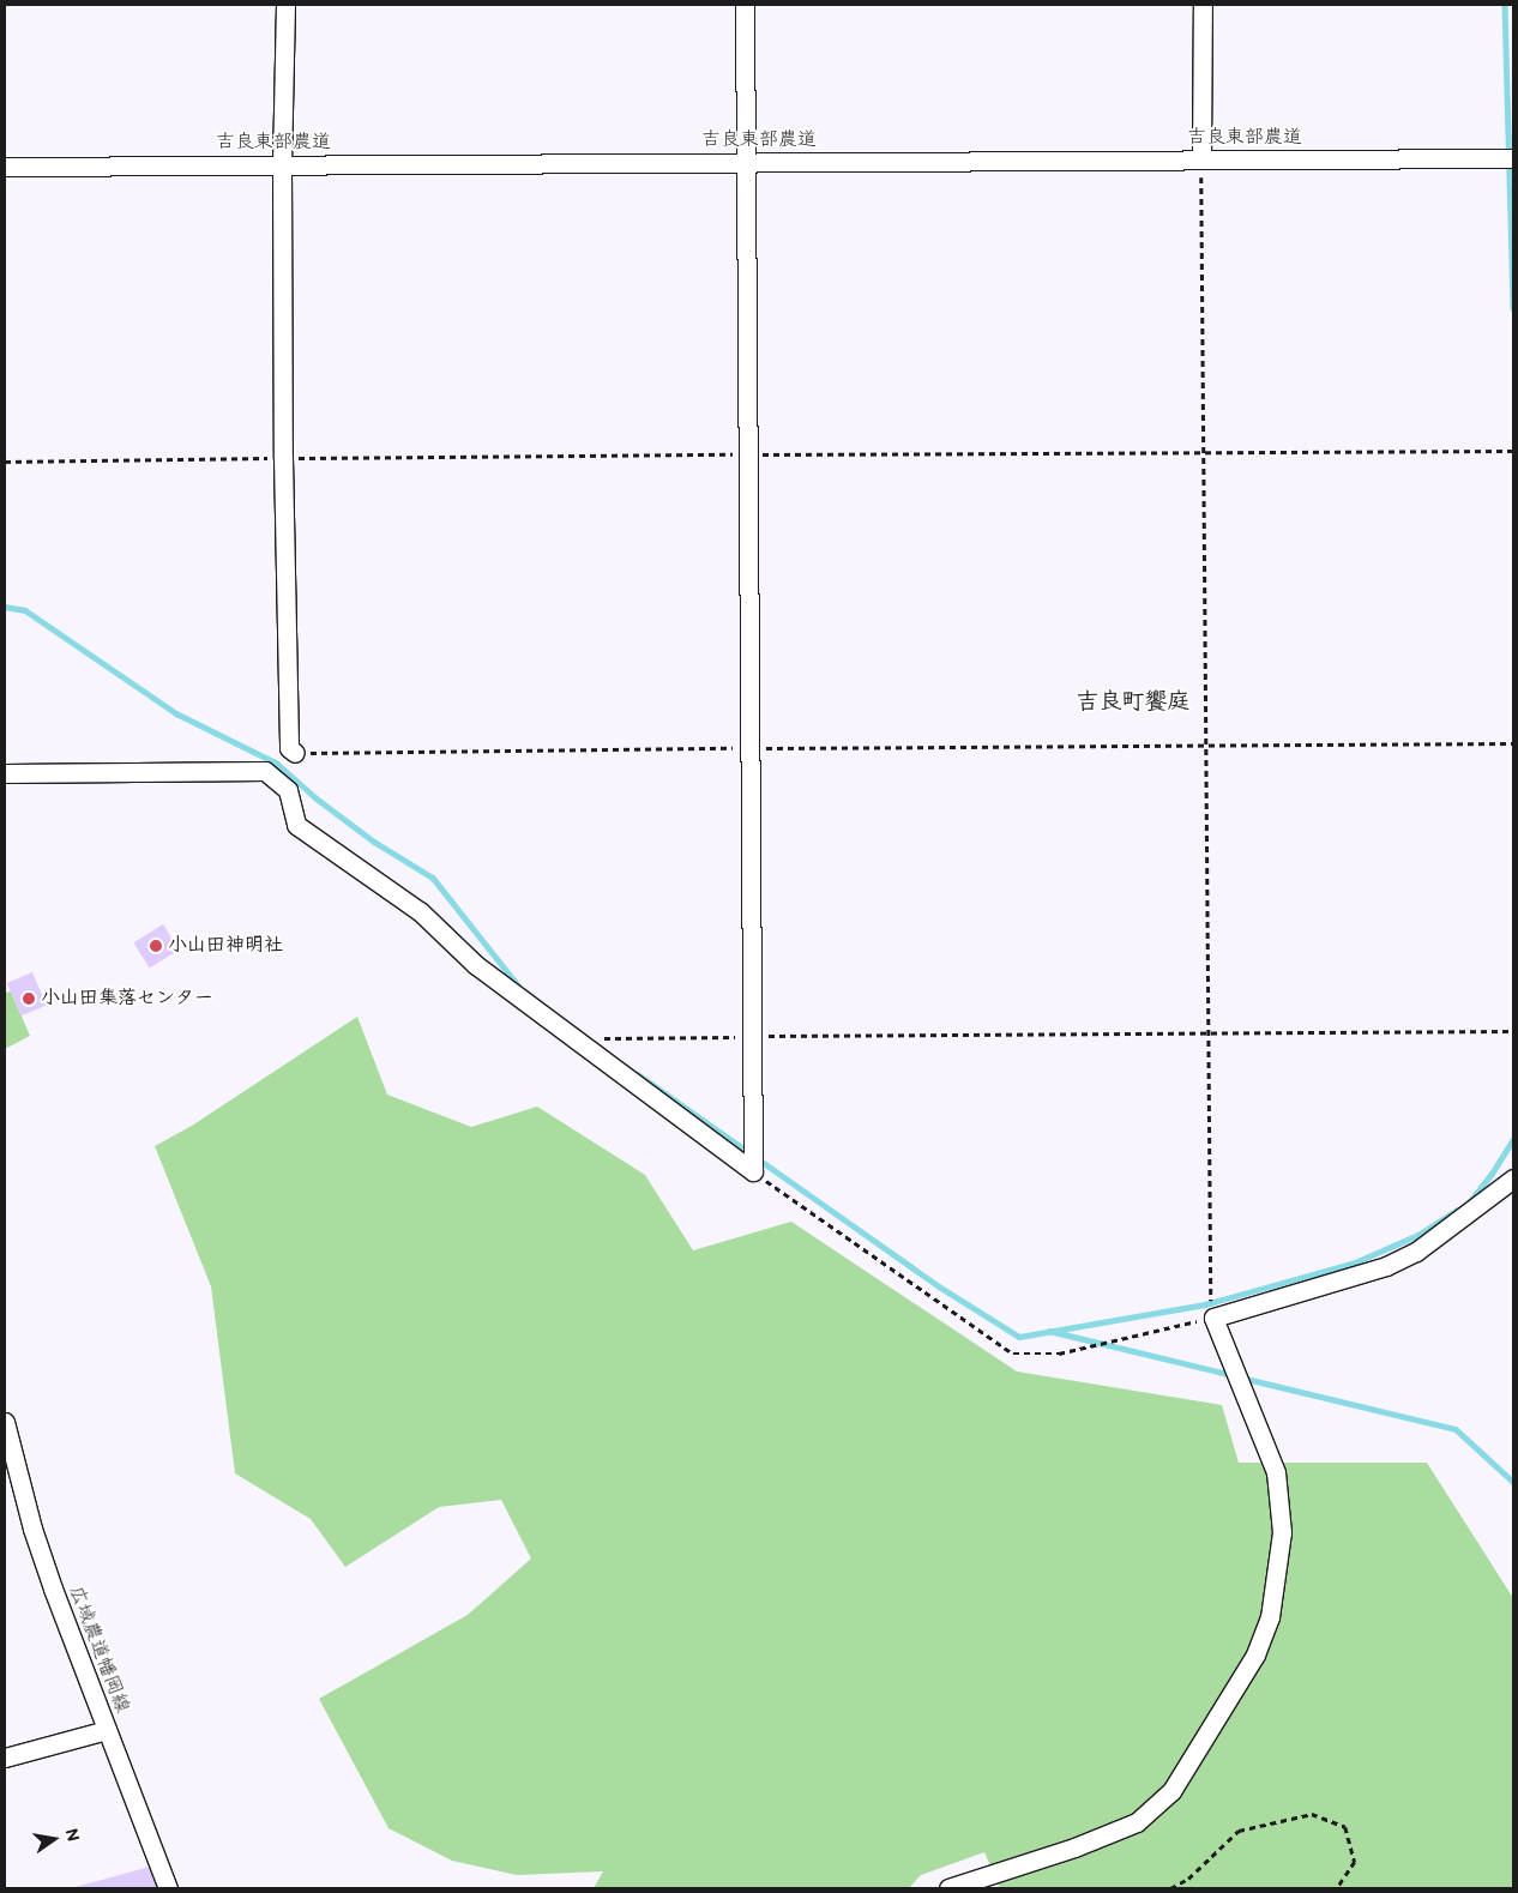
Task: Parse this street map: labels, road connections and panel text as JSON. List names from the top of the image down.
{
  "streets": {
    "street": ["吉良東部農道", "広域農道幡岡線"]
  },
  "districts": ["吉良町饗庭"],
  "places": ["小山田神明社", "小山田集落センター"],
  "north": "right"
}
